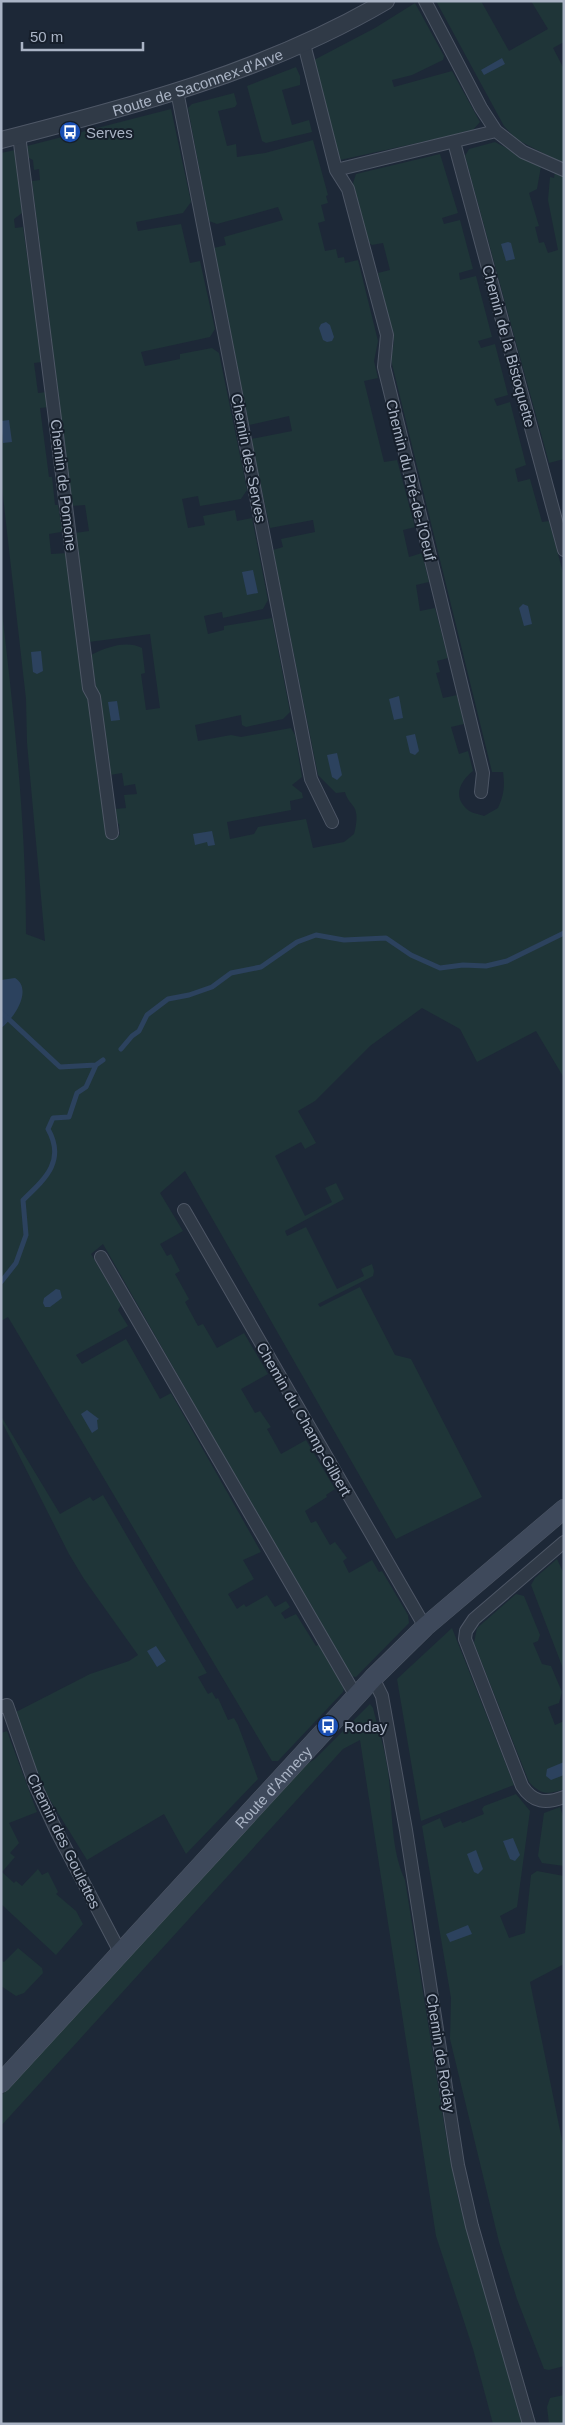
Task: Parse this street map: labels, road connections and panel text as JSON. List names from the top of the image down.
{
  "streets": {
    "main road": ["Route d'Annecy"],
    "street": [
      "Route de Saconnex-d'Arve",
      "Chemin de la Bistoquette",
      "Chemin des Serves",
      "Chemin du Pré-de-l'Oeuf",
      "Chemin de Pomone",
      "Chemin du Champ-Gilbert",
      "Chemin des Goulettes",
      "Chemin de Roday"
    ]
  },
  "crossings": [
    ["Route de Saconnex-d'Arve", "Chemin des Serves"],
    ["Route de Saconnex-d'Arve", "Chemin du Pré-de-l'Oeuf"],
    ["Route de Saconnex-d'Arve", "Chemin de Pomone"],
    ["Chemin du Champ-Gilbert", "Route d'Annecy"],
    ["Route d'Annecy", "Chemin des Goulettes"],
    ["Route d'Annecy", "Chemin de Roday"]
  ],
  "places": {
    "bus stop": ["Serves", "Roday"]
  },
  "scale_bar": "50 m"
}
